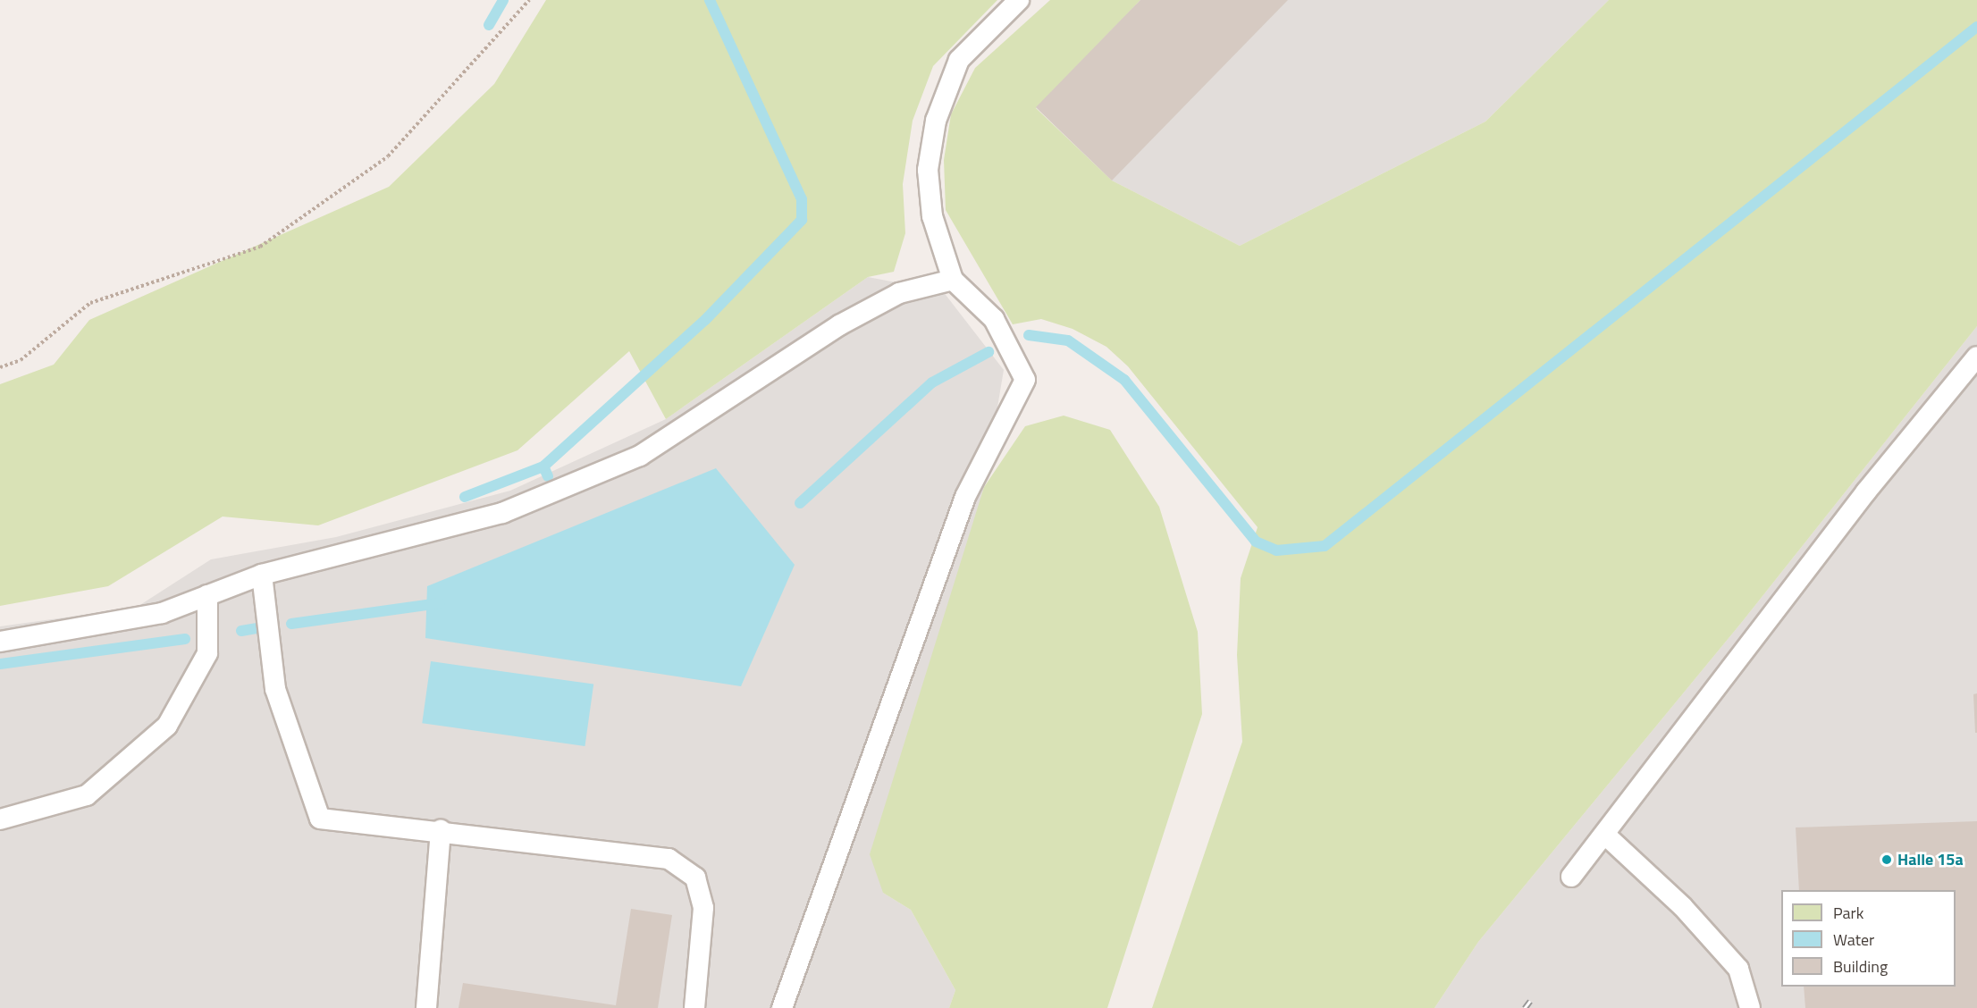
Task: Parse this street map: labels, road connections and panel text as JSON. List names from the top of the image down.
{
  "places": ["Halle 15a"],
  "legend": ["Park", "Water", "Building"]
}
